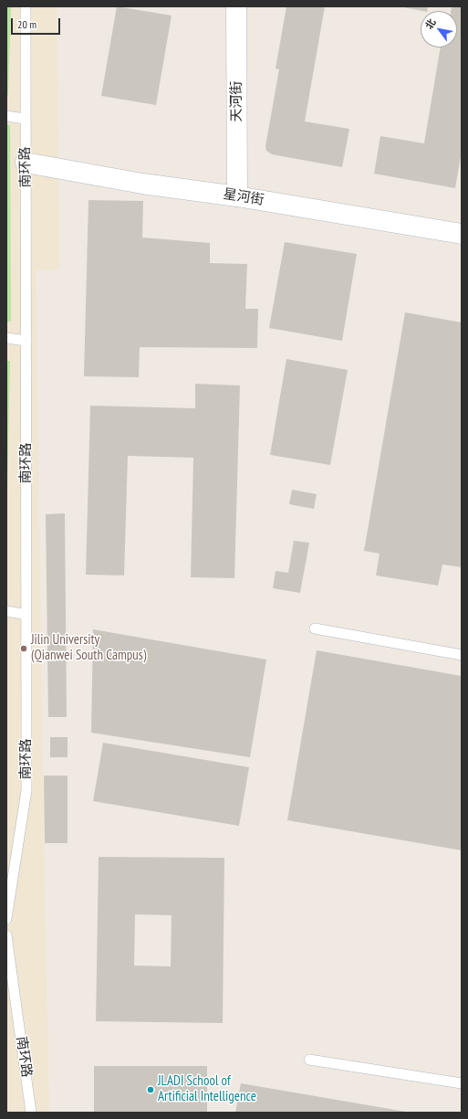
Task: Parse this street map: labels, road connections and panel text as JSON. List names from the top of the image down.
{
  "streets": {
    "street": ["天河街", "星河街"],
    "lane": ["南环路"]
  },
  "crossings": [
    ["天河街", "星河街"],
    ["南环路", "星河街"]
  ],
  "places": ["Jilin University (Qianwei South Campus)", "JLADI School of Artificial Intelligence"],
  "scale_bar": "20 m",
  "north": "top left"
}
